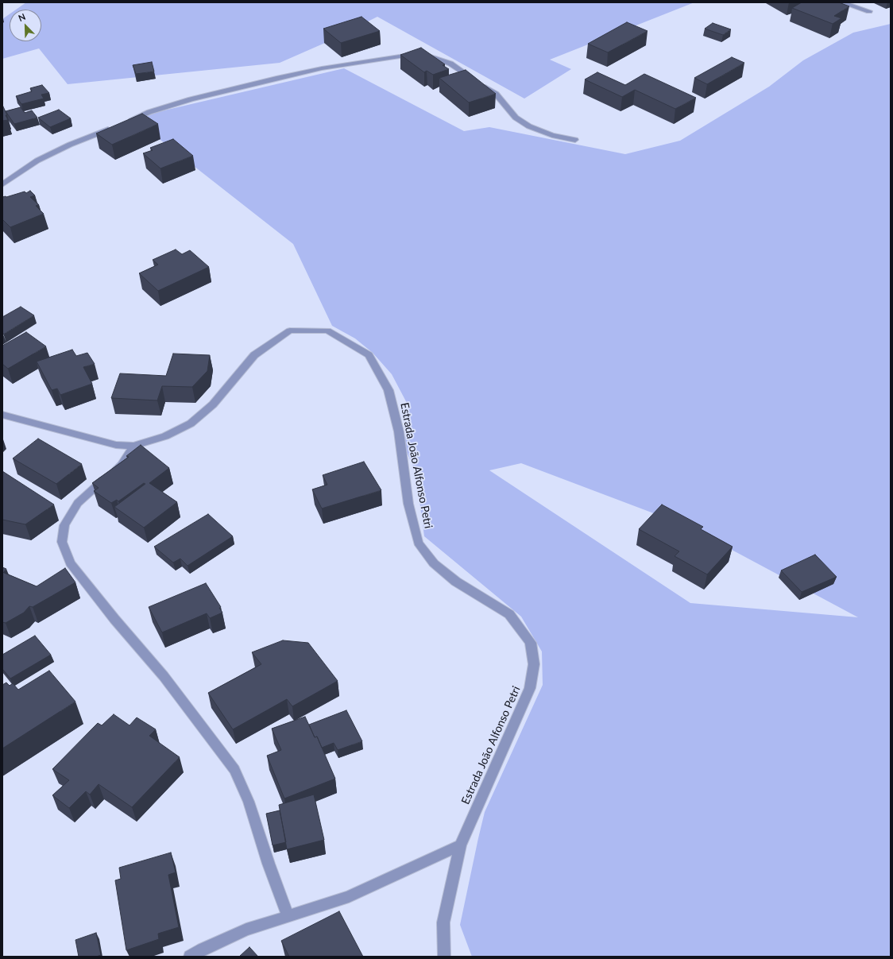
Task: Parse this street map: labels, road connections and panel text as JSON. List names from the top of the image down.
{
  "streets": {
    "street": ["Estrada João Alfonso Petri"]
  },
  "north": "top left"
}
